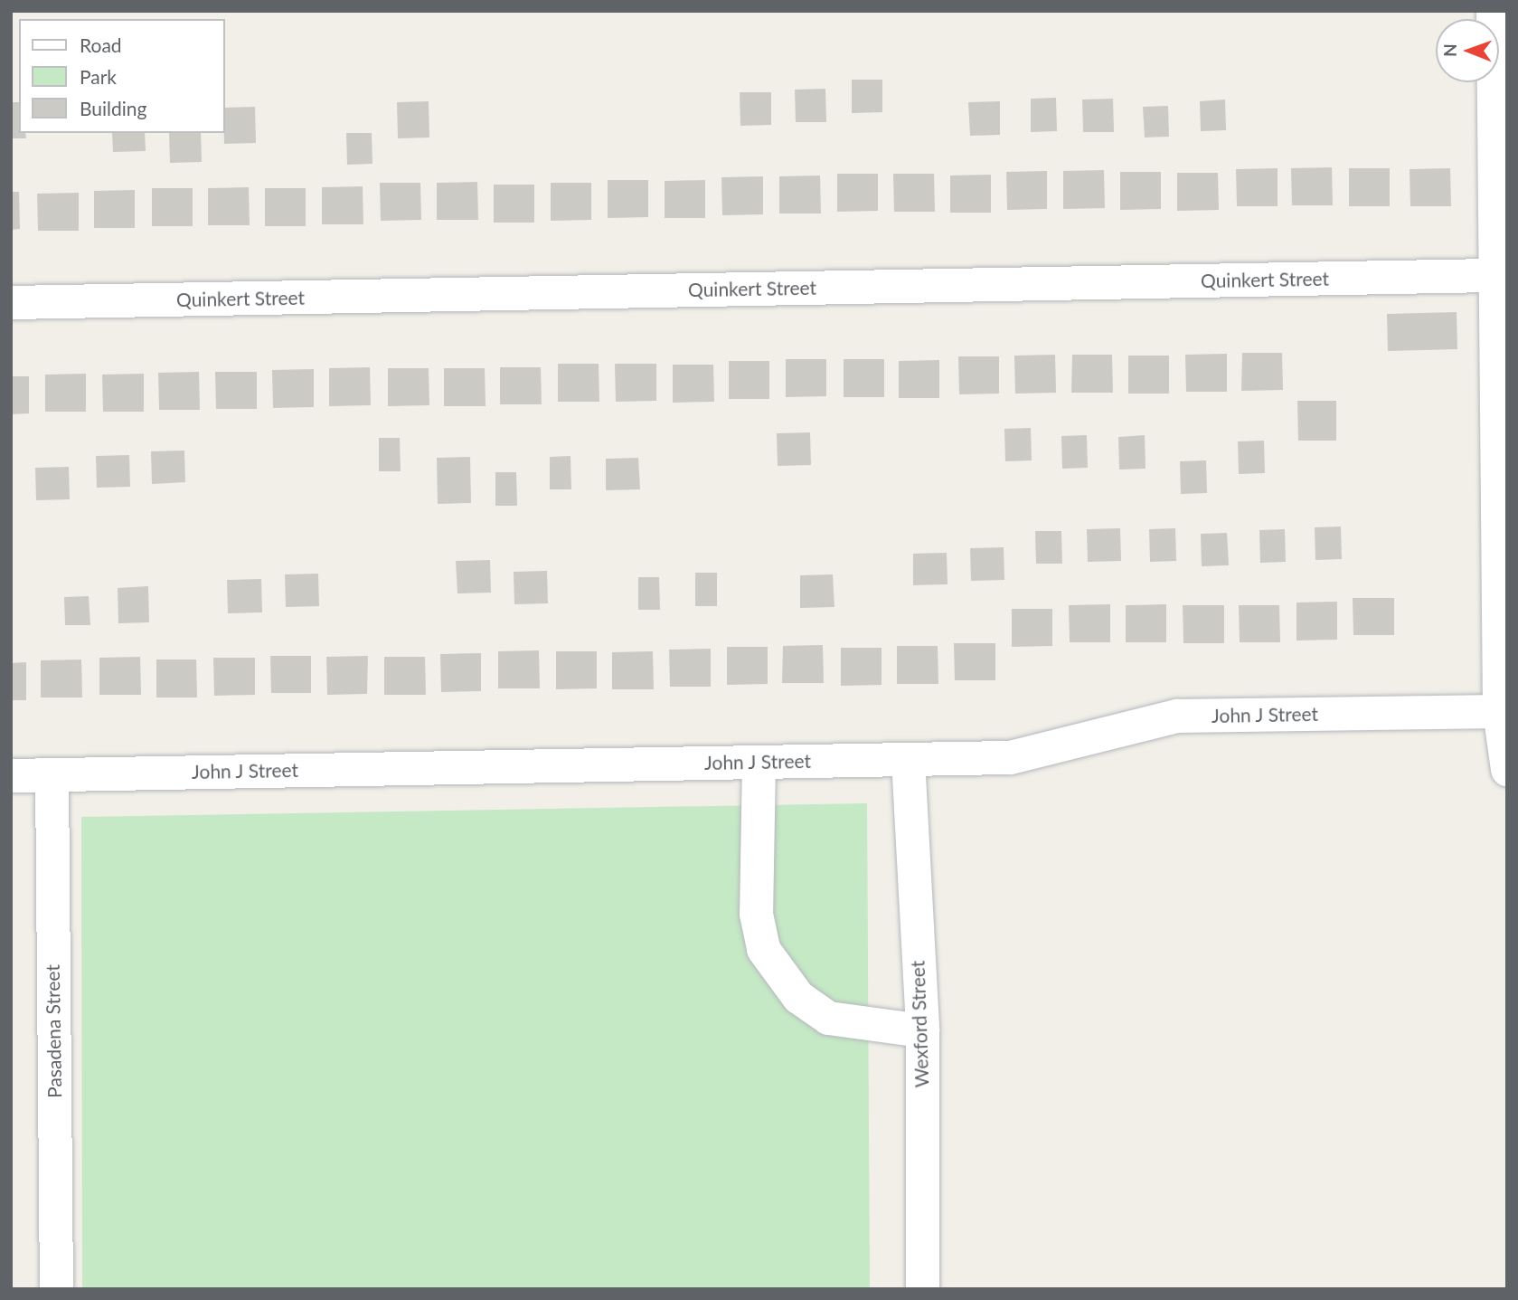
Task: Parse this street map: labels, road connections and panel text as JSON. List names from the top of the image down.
{
  "streets": {
    "street": [
      "Quinkert Street",
      "John J Street",
      "Wexford Street",
      "Pasadena Street"
    ]
  },
  "crossings": [
    ["John J Street", "Wexford Street"],
    ["John J Street", "Pasadena Street"]
  ],
  "legend": ["Road", "Park", "Building"],
  "north": "left"
}
